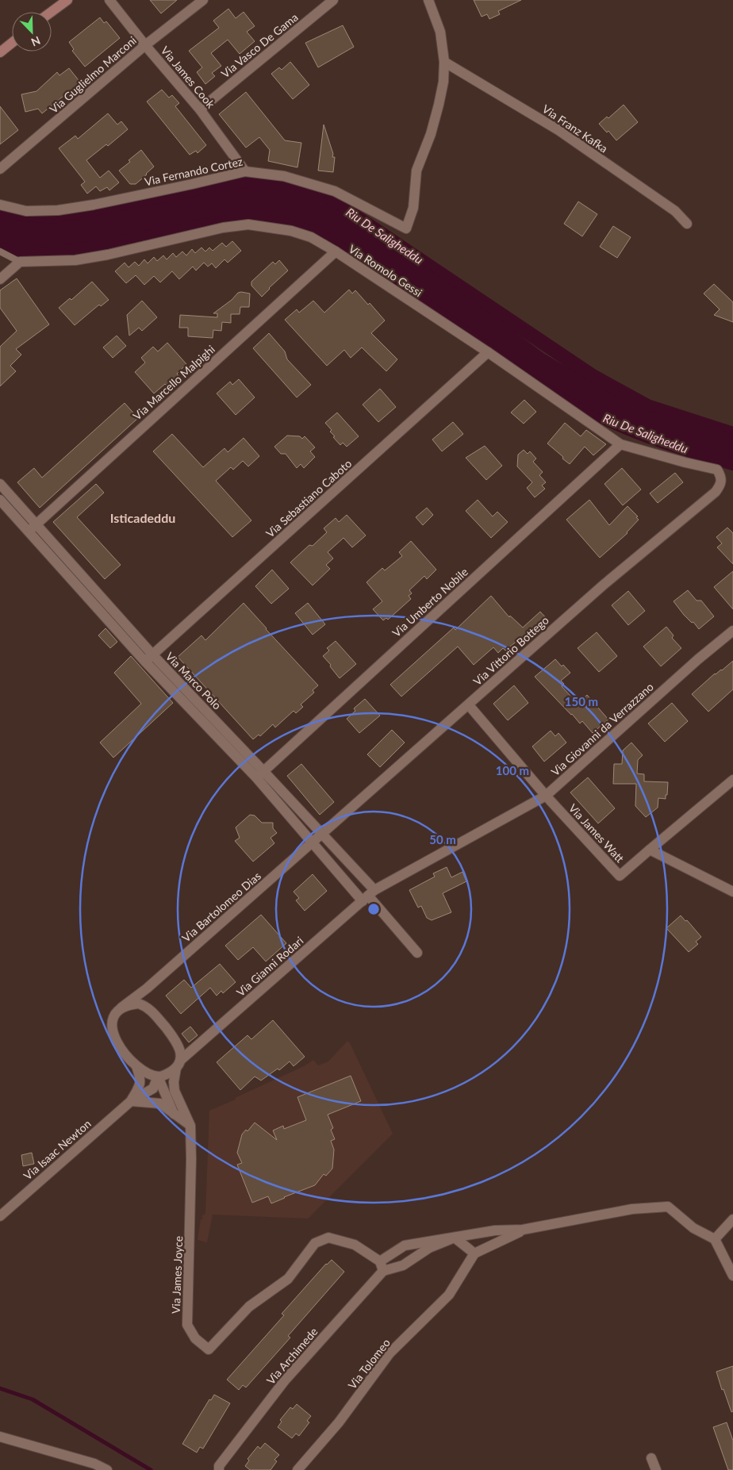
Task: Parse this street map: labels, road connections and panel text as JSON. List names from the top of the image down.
{
  "streets": {
    "street": [
      "Via Vasco De Gama",
      "Via Guglielmo Marconi",
      "Via James Cook",
      "Via Franz Kafka",
      "Via Fernando Cortez",
      "Via Romolo Gessi",
      "Via Marcello Malpighi",
      "Via Sebastiano Caboto",
      "Via Umberto Nobile",
      "Via Vittorio Bottego",
      "Via Marco Polo",
      "Via Giovanni da Verrazzano",
      "Via James Watt",
      "Via Bartolomeo Dias",
      "Via Gianni Rodari",
      "Via Isaac Newton",
      "Via James Joyce",
      "Via Archimede",
      "Via Tolomeo"
    ]
  },
  "crossings": [
    ["Via Vasco De Gama", "Via James Cook"],
    ["Via Guglielmo Marconi", "Via James Cook"],
    ["Via James Cook", "Via Fernando Cortez"],
    ["Via Franz Kafka", "Via Fernando Cortez"],
    ["Via Romolo Gessi", "Via Marcello Malpighi"],
    ["Via Romolo Gessi", "Via Sebastiano Caboto"],
    ["Via Romolo Gessi", "Via Umberto Nobile"],
    ["Via Romolo Gessi", "Via Vittorio Bottego"],
    ["Via Marcello Malpighi", "Via Marco Polo"],
    ["Via Sebastiano Caboto", "Via Marco Polo"],
    ["Via Umberto Nobile", "Via Marco Polo"],
    ["Via Vittorio Bottego", "Via Marco Polo"],
    ["Via Vittorio Bottego", "Via James Watt"],
    ["Via Vittorio Bottego", "Via Bartolomeo Dias"],
    ["Via Marco Polo", "Via Giovanni da Verrazzano"],
    ["Via Marco Polo", "Via Bartolomeo Dias"],
    ["Via Marco Polo", "Via Gianni Rodari"],
    ["Via Giovanni da Verrazzano", "Via James Watt"],
    ["Via Giovanni da Verrazzano", "Via Gianni Rodari"],
    ["Via Bartolomeo Dias", "Via Gianni Rodari"],
    ["Via Bartolomeo Dias", "Via Isaac Newton"],
    ["Via Bartolomeo Dias", "Via James Joyce"],
    ["Via Gianni Rodari", "Via Isaac Newton"],
    ["Via Gianni Rodari", "Via James Joyce"],
    ["Via Isaac Newton", "Via James Joyce"]
  ],
  "districts": ["Isticadeddu"],
  "water": ["Riu De Saligheddu"],
  "north": "bottom right",
  "rings": ["150 m", "100 m", "50 m"]
}
